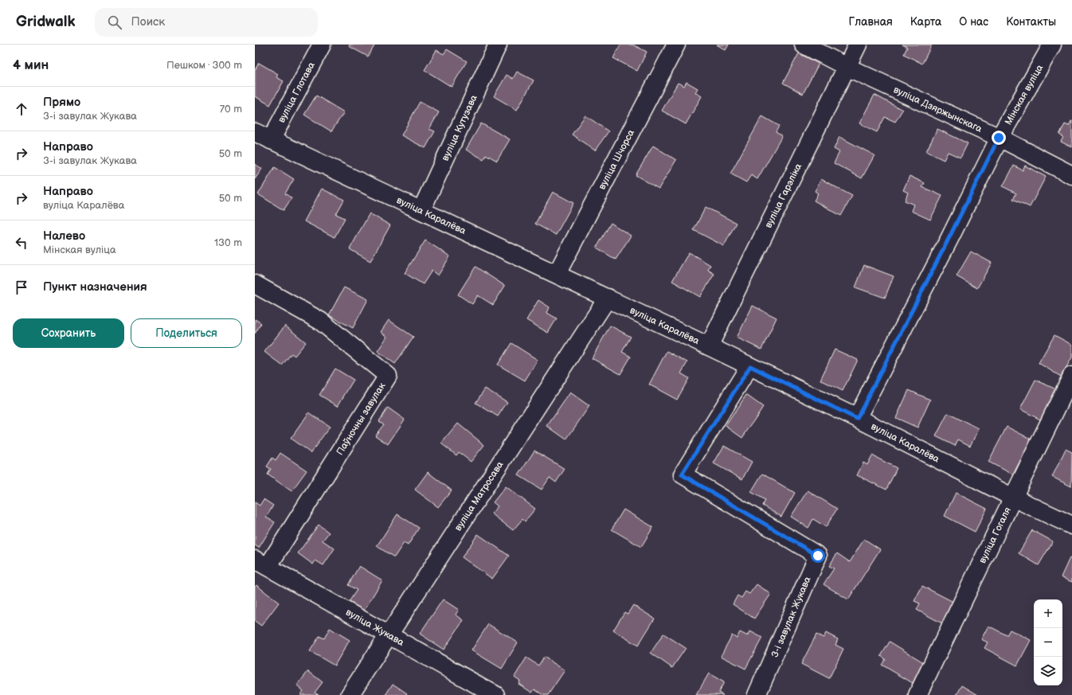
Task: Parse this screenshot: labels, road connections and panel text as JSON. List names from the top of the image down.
{
  "streets": {
    "street": [
      "вуліца Глотава",
      "Мінская вуліца",
      "вуліца Дзяржынскага",
      "вуліца Кутузава",
      "вуліца Шчорса",
      "вуліца Гарэліка",
      "вуліца Каралёва",
      "Паўночны завулак",
      "вуліца Матросава",
      "вуліца Гогаля",
      "3-і завулак Жукава",
      "вуліца Жукава"
    ]
  },
  "crossings": [
    ["вуліца Глотава", "вуліца Каралёва"],
    ["Мінская вуліца", "вуліца Дзяржынскага"],
    ["Мінская вуліца", "вуліца Каралёва"],
    ["вуліца Дзяржынскага", "вуліца Гарэліка"],
    ["вуліца Кутузава", "вуліца Каралёва"],
    ["вуліца Шчорса", "вуліца Каралёва"],
    ["вуліца Гарэліка", "вуліца Каралёва"],
    ["вуліца Каралёва", "вуліца Матросава"],
    ["вуліца Каралёва", "вуліца Гогаля"],
    ["вуліца Каралёва", "3-і завулак Жукава"],
    ["Паўночны завулак", "вуліца Жукава"],
    ["вуліца Матросава", "вуліца Жукава"]
  ],
  "page": {
    "header": "Gridwalk",
    "search": "Поиск",
    "nav": [
      "Главная",
      "Карта",
      "О нас",
      "Контакты"
    ],
    "heading": ["4 мин", "Пешком · 300 m"],
    "list": [
      ["Прямо", "3-і завулак Жукава", "70 m"],
      ["Направо", "3-і завулак Жукава", "50 m"],
      ["Направо", "вуліца Каралёва", "50 m"],
      ["Налево", "Мінская вуліца", "130 m"],
      "Пункт назначения"
    ],
    "buttons": ["Сохранить", "Поделиться"],
    "map_buttons": ["+", "−"]
  }
}
